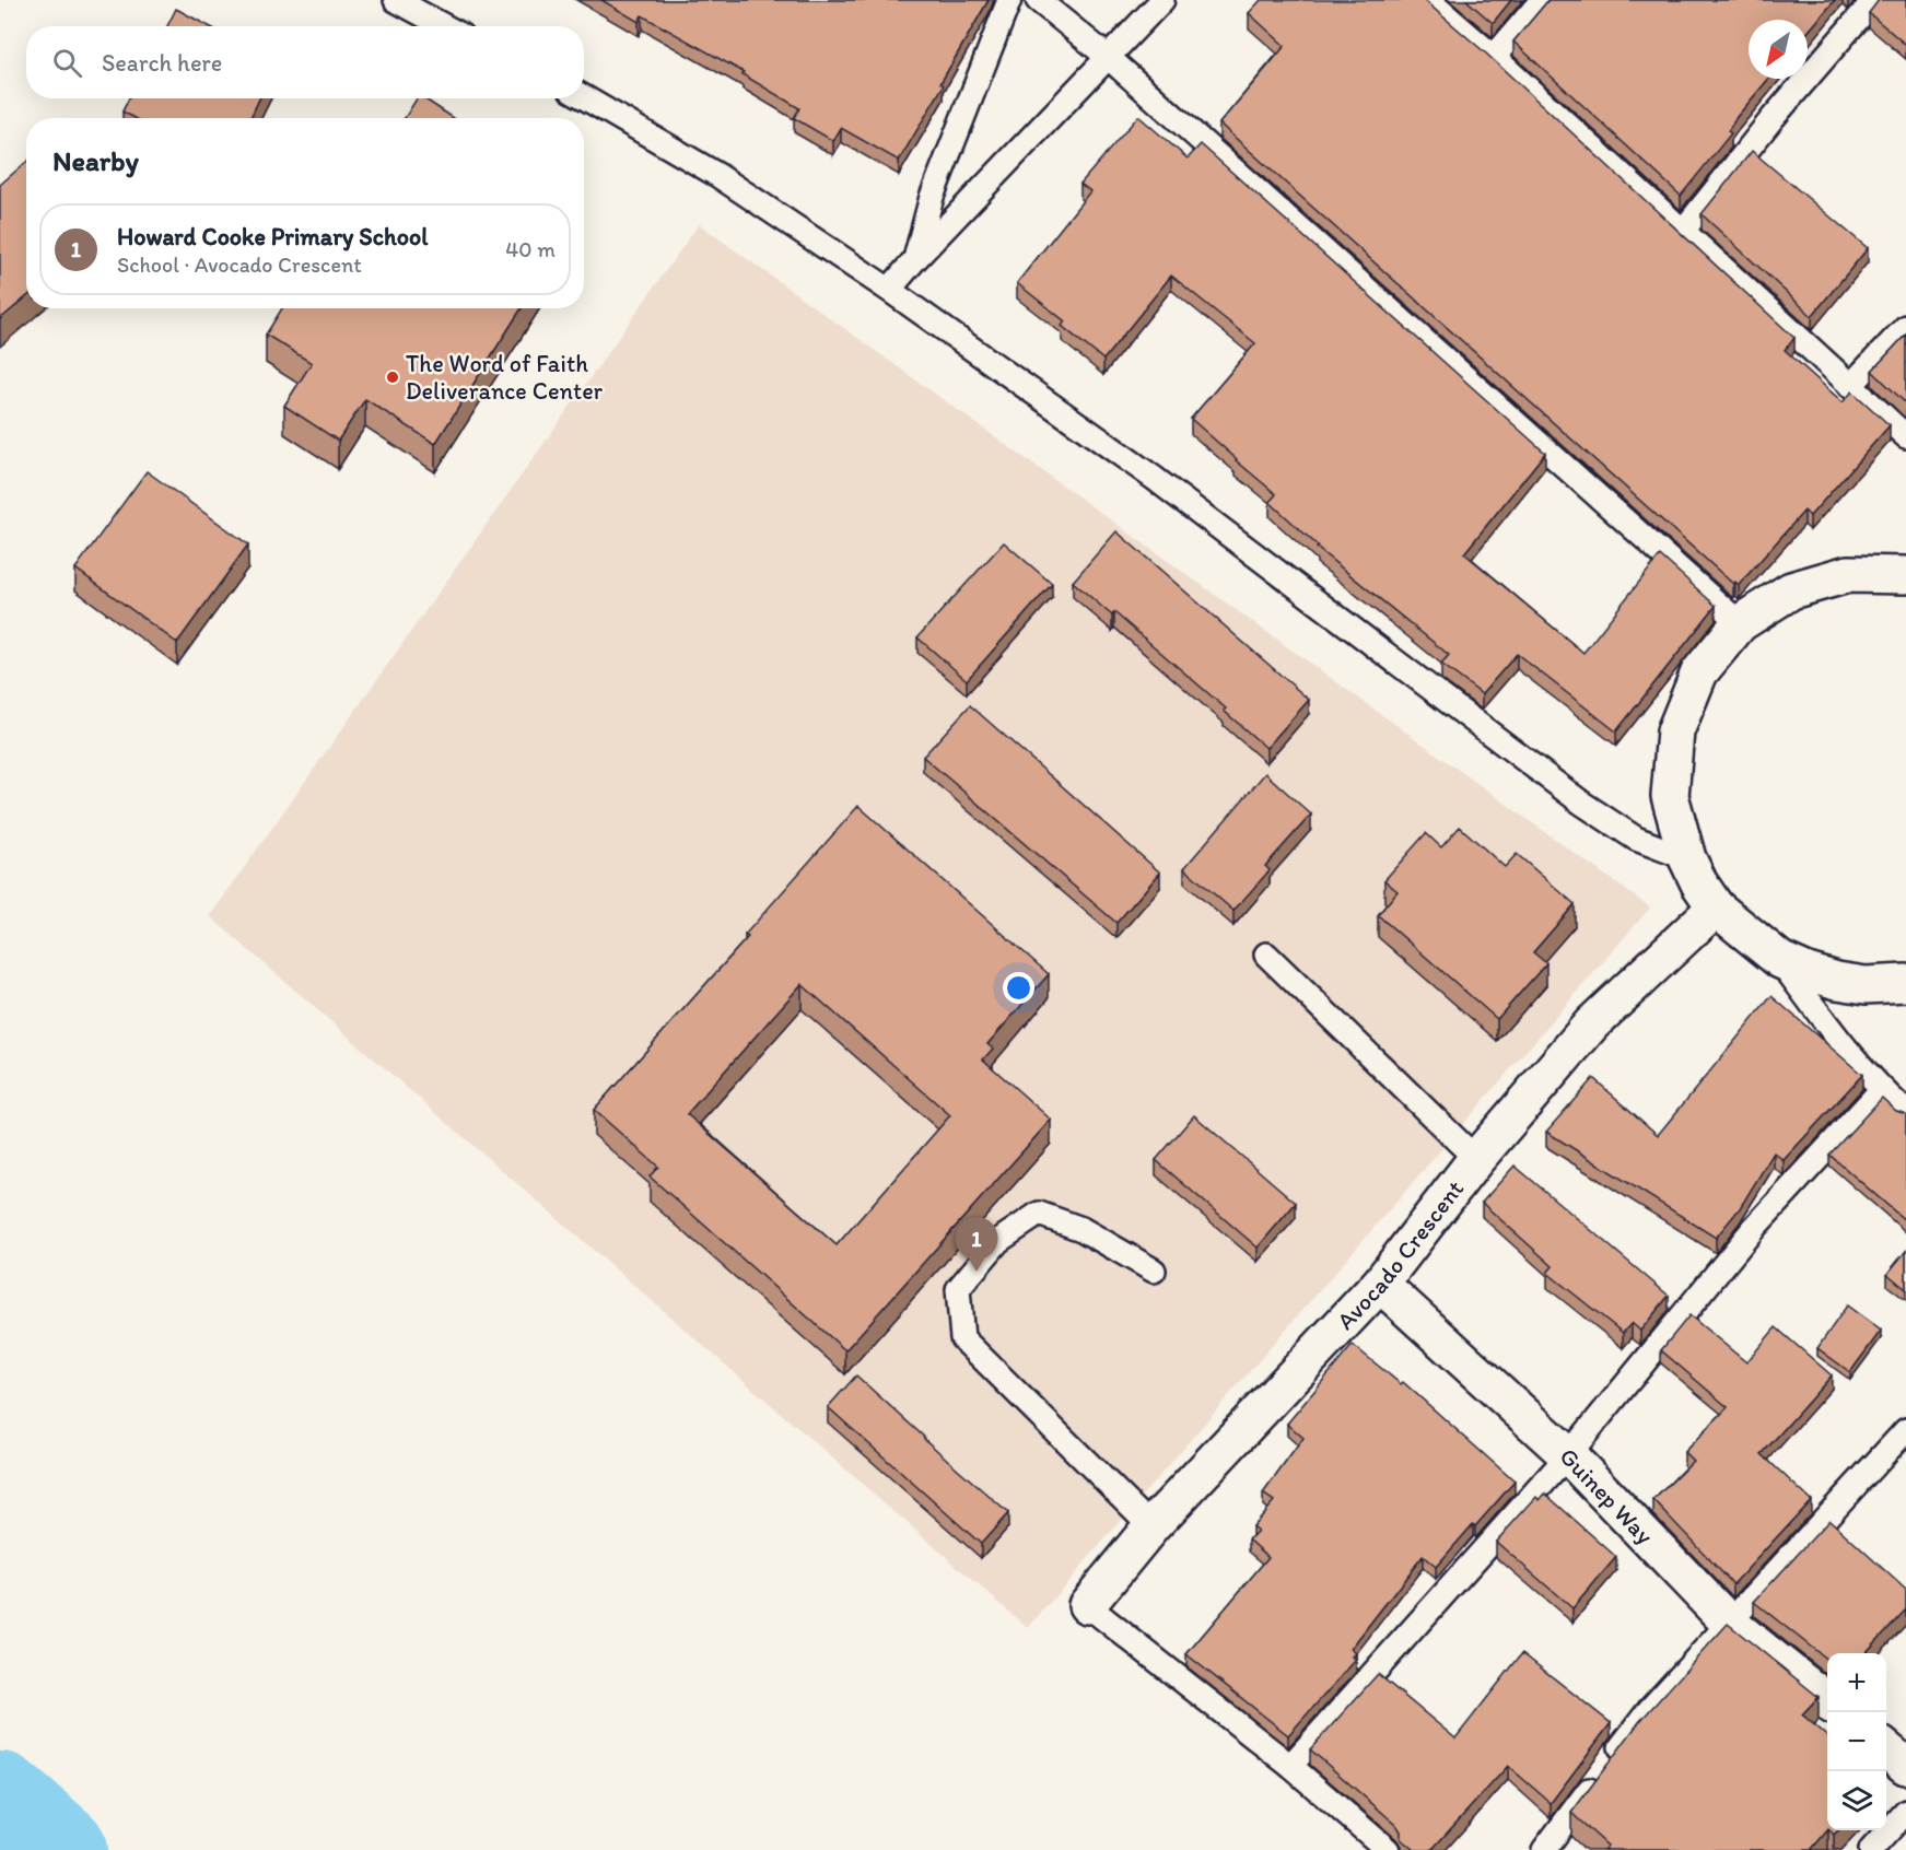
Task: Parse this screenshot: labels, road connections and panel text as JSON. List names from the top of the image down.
{
  "streets": {
    "street": ["Avocado Crescent", "Guinep Way"]
  },
  "crossings": [
    ["Avocado Crescent", "Guinep Way"]
  ],
  "places": ["The Word of Faith Deliverance Center"],
  "north": "bottom left",
  "page": {
    "search": "Search here",
    "heading": "Nearby",
    "list": [
      {
        "mark": "1",
        "name": "Howard Cooke Primary School",
        "note": "School · Avocado Crescent",
        "value": "40 m"
      }
    ],
    "pins": "1",
    "map_buttons": ["+", "−"]
  }
}
